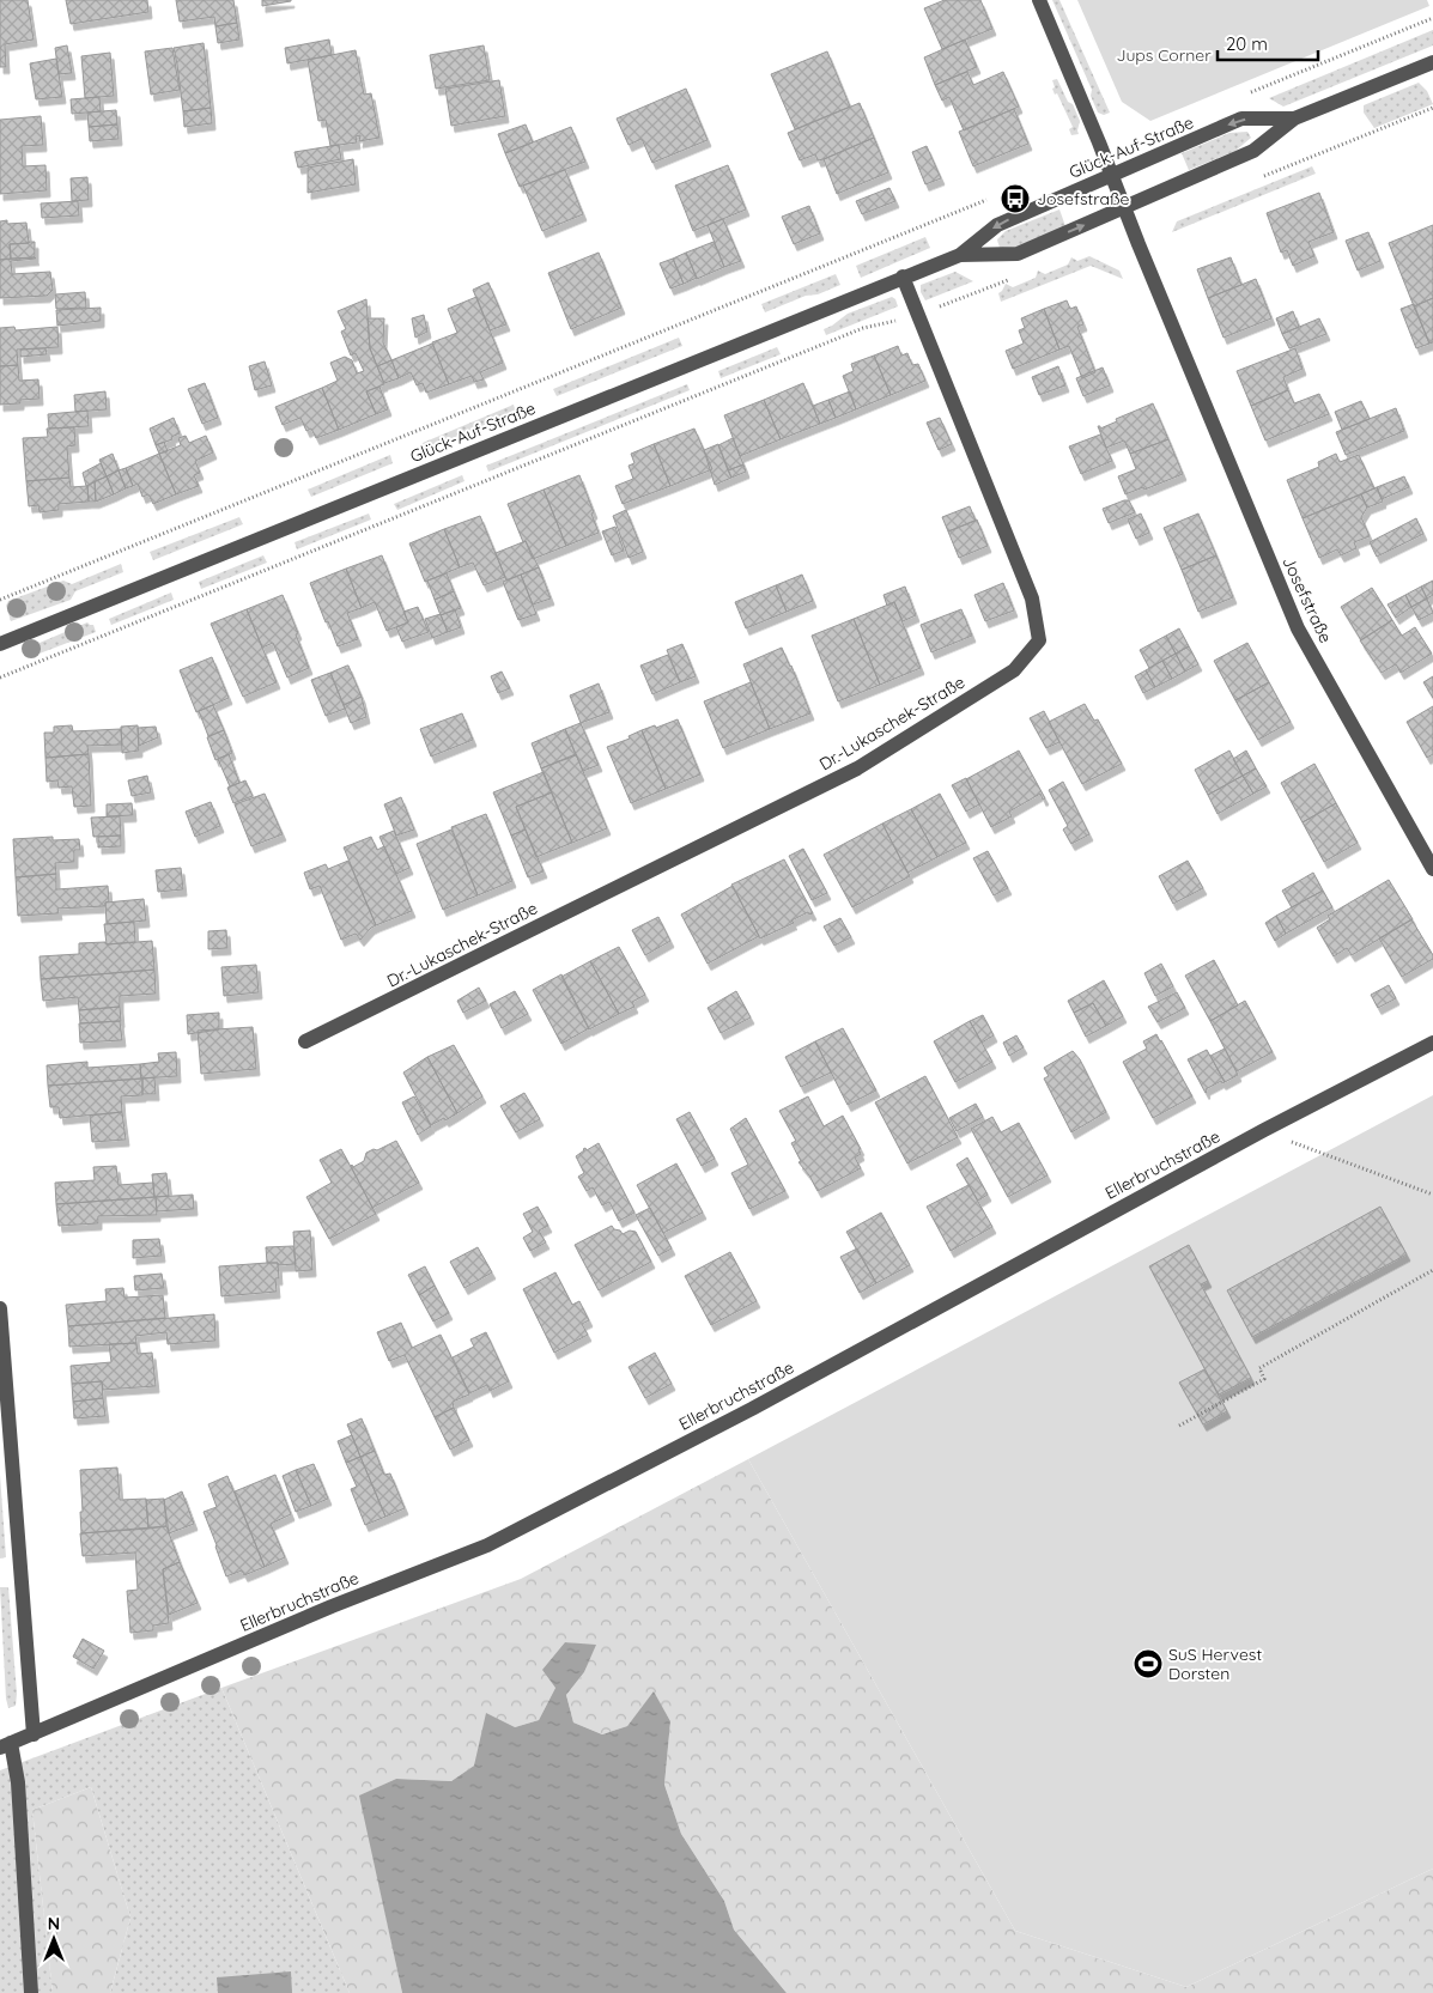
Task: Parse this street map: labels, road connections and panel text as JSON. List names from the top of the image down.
{
  "streets": {
    "street": [
      "Glück-Auf-Straße",
      "Josefstraße",
      "Dr.-Lukaschek-Straße",
      "Ellerbruchstraße"
    ]
  },
  "crossings": [
    ["Glück-Auf-Straße", "Josefstraße"],
    ["Glück-Auf-Straße", "Dr.-Lukaschek-Straße"]
  ],
  "parks": ["Jups Corner"],
  "places": {
    "bus stop": ["Josefstraße"],
    "sports": ["SuS Hervest Dorsten"]
  },
  "scale_bar": "20 m",
  "north": "top"
}
